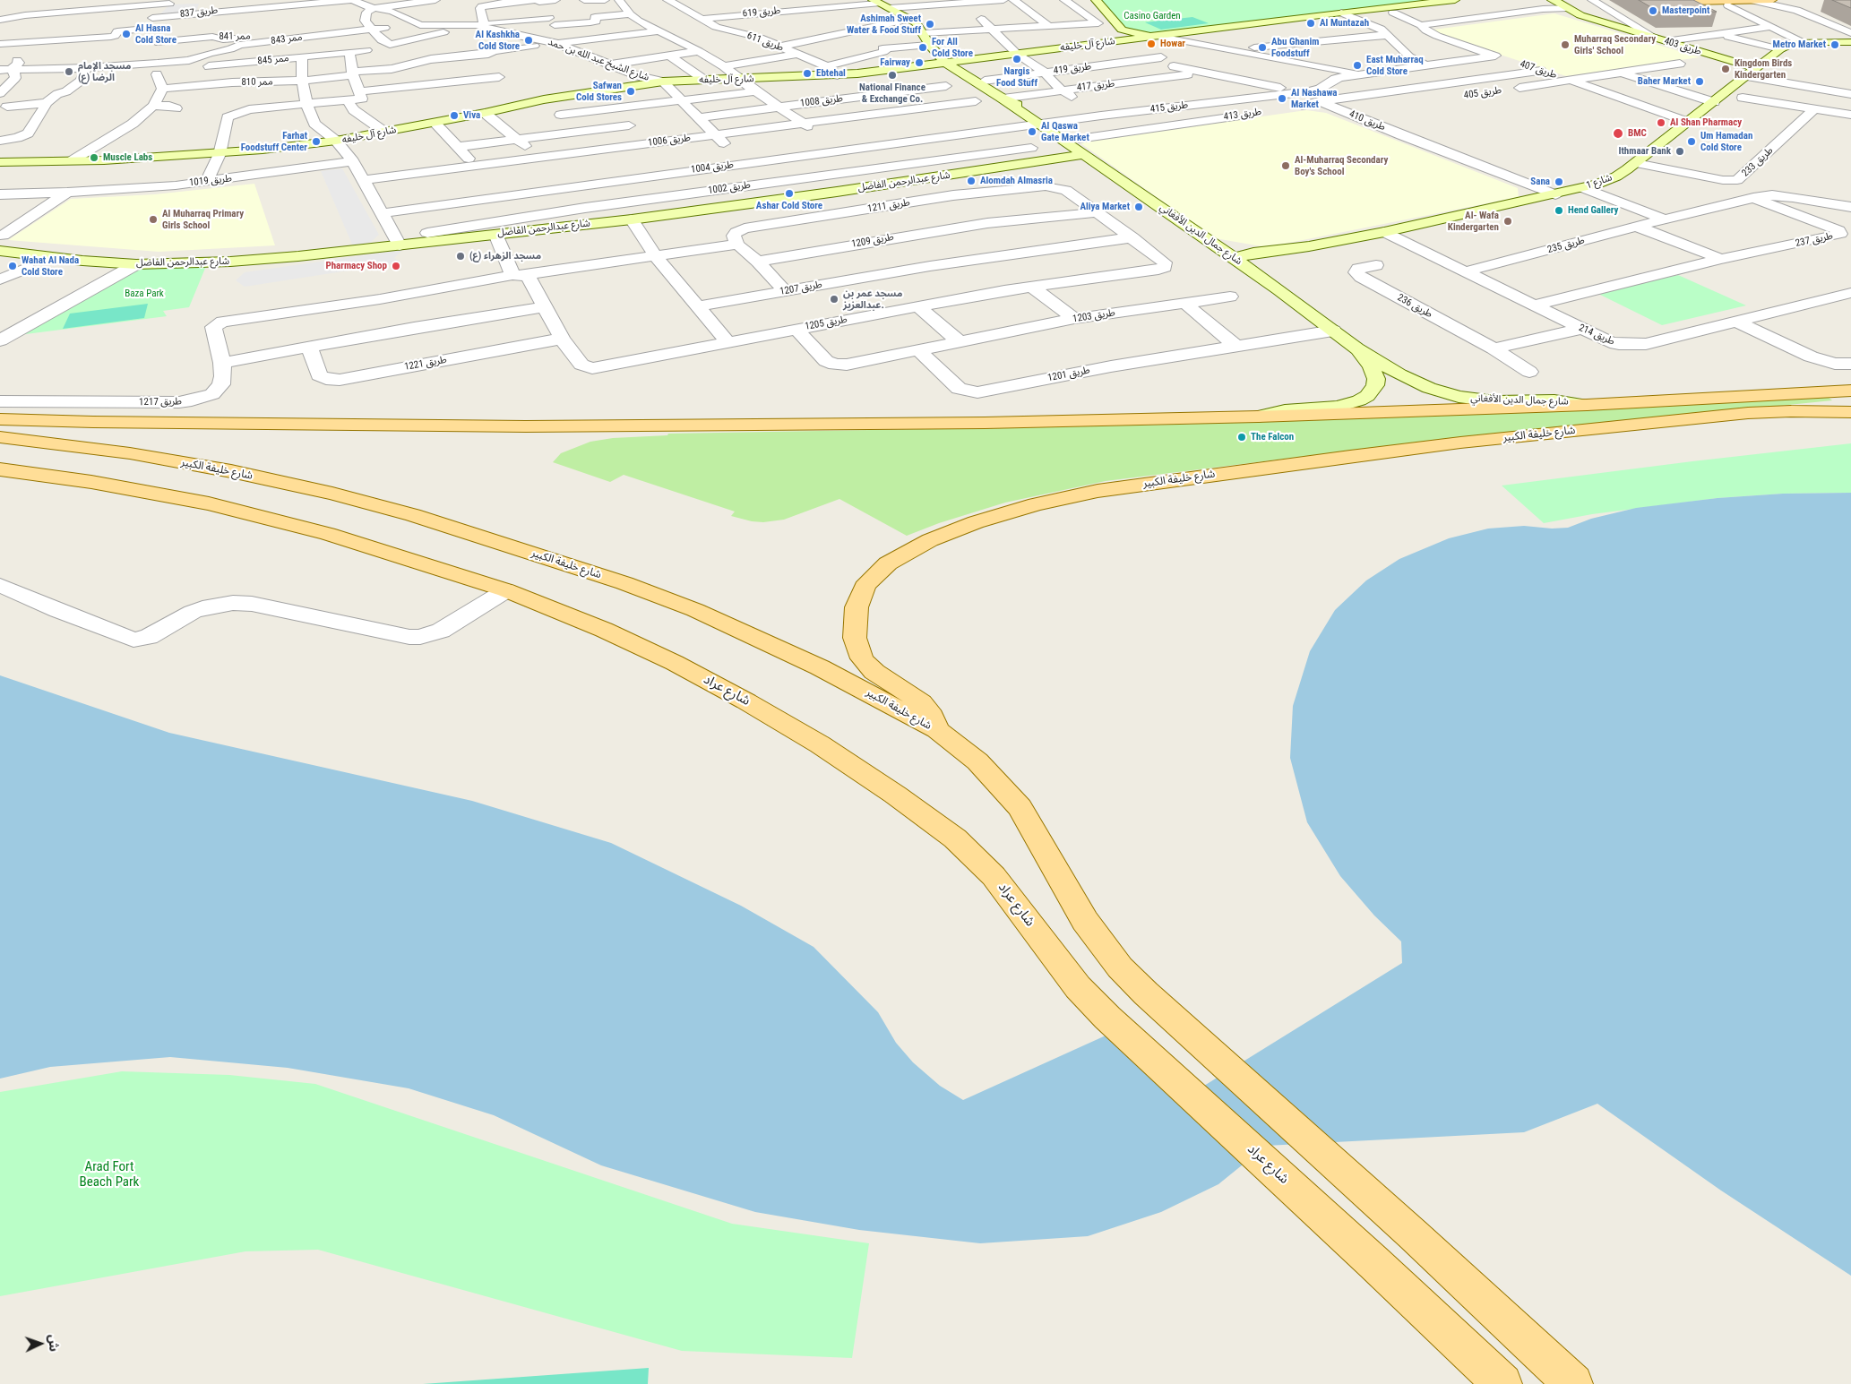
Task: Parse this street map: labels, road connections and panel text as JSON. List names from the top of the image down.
{
  "streets": {
    "main road": ["شارع خليفة الكبير", "شارع عراد"],
    "street": [
      "طريق 837",
      "طريق 619",
      "ممر 841",
      "ممر 843",
      "طريق 611",
      "شارع آل خليفه",
      "طريق 403",
      "ممر 845",
      "شارع الشيخ عبد الله بن حمد",
      "طريق 419",
      "طريق 407",
      "ممر 810",
      "طريق 417",
      "طريق 405",
      "طريق 1008",
      "طريق 415",
      "طريق 413",
      "طريق 410",
      "طريق 1006",
      "طريق 233",
      "طريق 1004",
      "طريق 1019",
      "شارع عبدالرحمن الفاضل",
      "شارع 1",
      "طريق 1002",
      "طريق 1211",
      "شارع جمال الدين الأفغاني",
      "طريق 237",
      "طريق 1209",
      "طريق 235",
      "طريق 1207",
      "طريق 236",
      "طريق 1203",
      "طريق 1205",
      "طريق 214",
      "طريق 1221",
      "طريق 1201",
      "طريق 1217"
    ]
  },
  "crossings": [
    ["طريق 837", "ممر 841"],
    ["طريق 837", "شارع الشيخ عبد الله بن حمد"],
    ["طريق 619", "طريق 611"],
    ["ممر 841", "ممر 843"],
    ["ممر 843", "ممر 845"],
    ["ممر 843", "شارع الشيخ عبد الله بن حمد"],
    ["طريق 611", "شارع آل خليفه"],
    ["شارع آل خليفه", "شارع الشيخ عبد الله بن حمد"],
    ["شارع آل خليفه", "شارع جمال الدين الأفغاني"],
    ["طريق 403", "شارع 1"],
    ["ممر 845", "شارع الشيخ عبد الله بن حمد"],
    ["شارع الشيخ عبد الله بن حمد", "ممر 810"],
    ["طريق 407", "طريق 405"],
    ["طريق 407", "شارع 1"],
    ["طريق 417", "شارع جمال الدين الأفغاني"],
    ["طريق 405", "شارع 1"],
    ["طريق 415", "طريق 413"],
    ["طريق 415", "طريق 410"],
    ["طريق 415", "طريق 1004"],
    ["طريق 415", "شارع جمال الدين الأفغاني"],
    ["طريق 410", "شارع 1"],
    ["طريق 233", "شارع 1"],
    ["طريق 1004", "شارع جمال الدين الأفغاني"],
    ["شارع عبدالرحمن الفاضل", "طريق 1002"],
    ["شارع عبدالرحمن الفاضل", "شارع جمال الدين الأفغاني"],
    ["شارع 1", "شارع جمال الدين الأفغاني"],
    ["شارع 1", "طريق 214"],
    ["طريق 1211", "طريق 1205"],
    ["شارع جمال الدين الأفغاني", "طريق 1201"],
    ["طريق 237", "طريق 235"],
    ["طريق 237", "طريق 214"],
    ["طريق 1209", "طريق 1205"],
    ["طريق 235", "طريق 214"],
    ["طريق 1207", "طريق 1205"],
    ["طريق 1203", "طريق 1205"],
    ["طريق 1203", "طريق 1201"],
    ["طريق 1205", "طريق 1221"],
    ["طريق 1205", "طريق 1217"]
  ],
  "parks": ["Casino Garden", "Baza Park", "Arad Fort Beach Park"],
  "places": [
    "Masterpoint",
    "Al Muntazah",
    "Ashimah Sweet Water & Food Stuff",
    "Al Hasna Cold Store",
    "Al Kashkha Cold Store",
    "Howar",
    "Muharraq Secondary Girls' School",
    "Metro Market",
    "For All Cold Store",
    "Abu Ghanim Foodstuff",
    "Nargis Food Stuff",
    "Fairway",
    "East Muharraq Cold Store",
    "Kingdom Birds Kindergarten",
    "مسجد الإمام الرضا (ع)",
    "Ebtehal",
    "National Finance & Exchange Co.",
    "Baher Market",
    "Safwan Cold Stores",
    "Al Nashawa Market",
    "Viva",
    "Al Shan Pharmacy",
    "Al Qaswa Gate Market",
    "BMC",
    "Farhat Foodstuff Center",
    "Um Hamadan Cold Store",
    "Ithmaar Bank",
    "Muscle Labs",
    "Al-Muharraq Secondary Boy's School",
    "Alomdah Almasria",
    "Sana",
    "Ashar Cold Store",
    "Aliya Market",
    "Hend Gallery",
    "Al Muharraq Primary Girls School",
    "Al- Wafa Kindergarten",
    "مسجد الزهراء (ع)",
    "Wahat Al Nada Cold Store",
    "Pharmacy Shop",
    "مسجد عمر بن عبدالعزيز.",
    "The Falcon"
  ],
  "north": "right"
}
